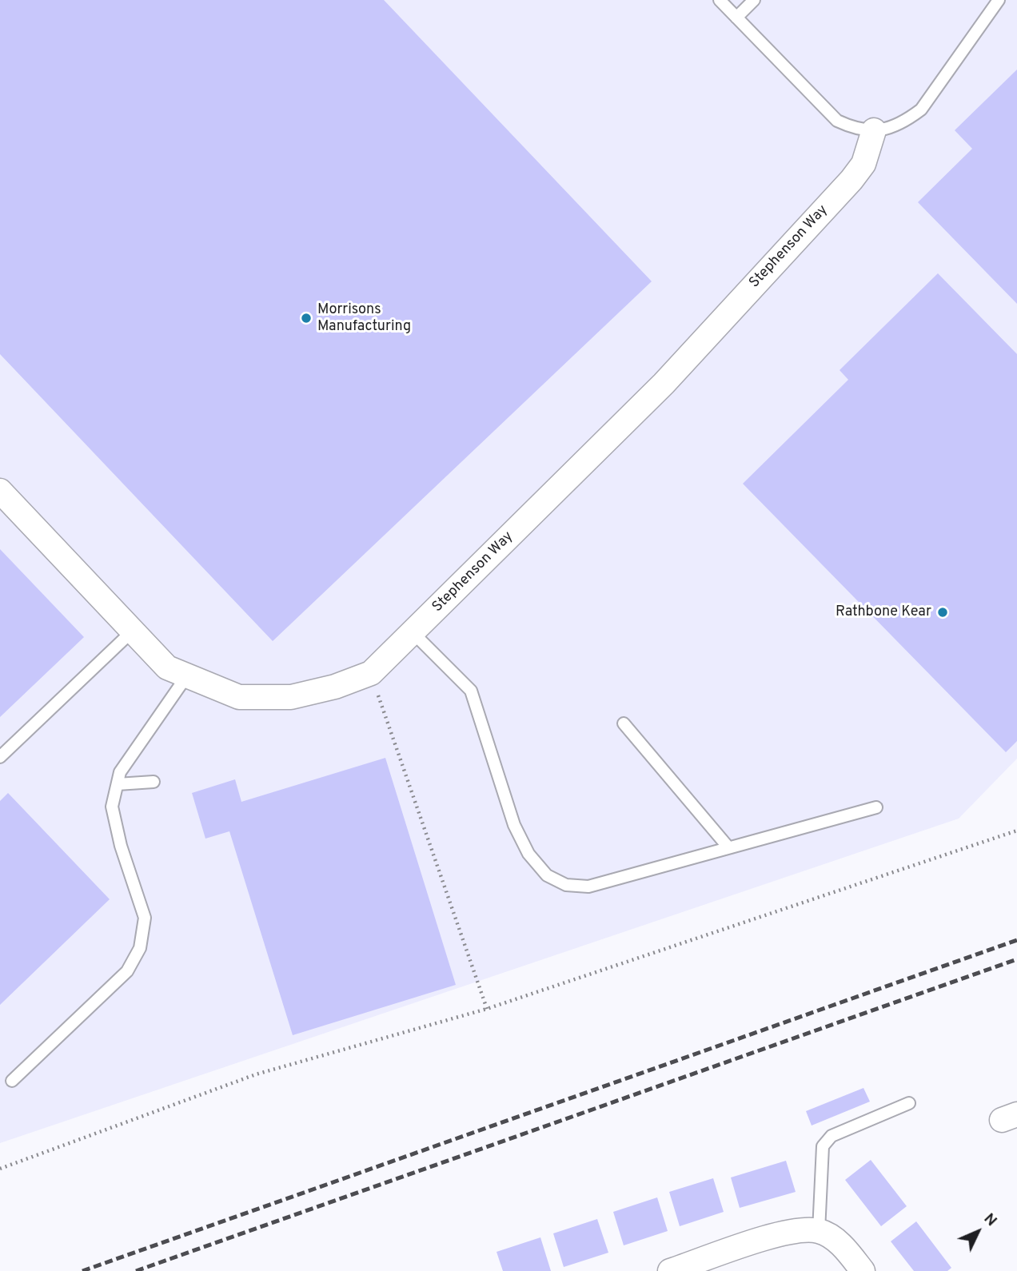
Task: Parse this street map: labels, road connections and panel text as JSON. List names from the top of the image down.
{
  "streets": {
    "street": ["Stephenson Way"]
  },
  "places": ["Morrisons Manufacturing", "Rathbone Kear"],
  "north": "top right"
}
